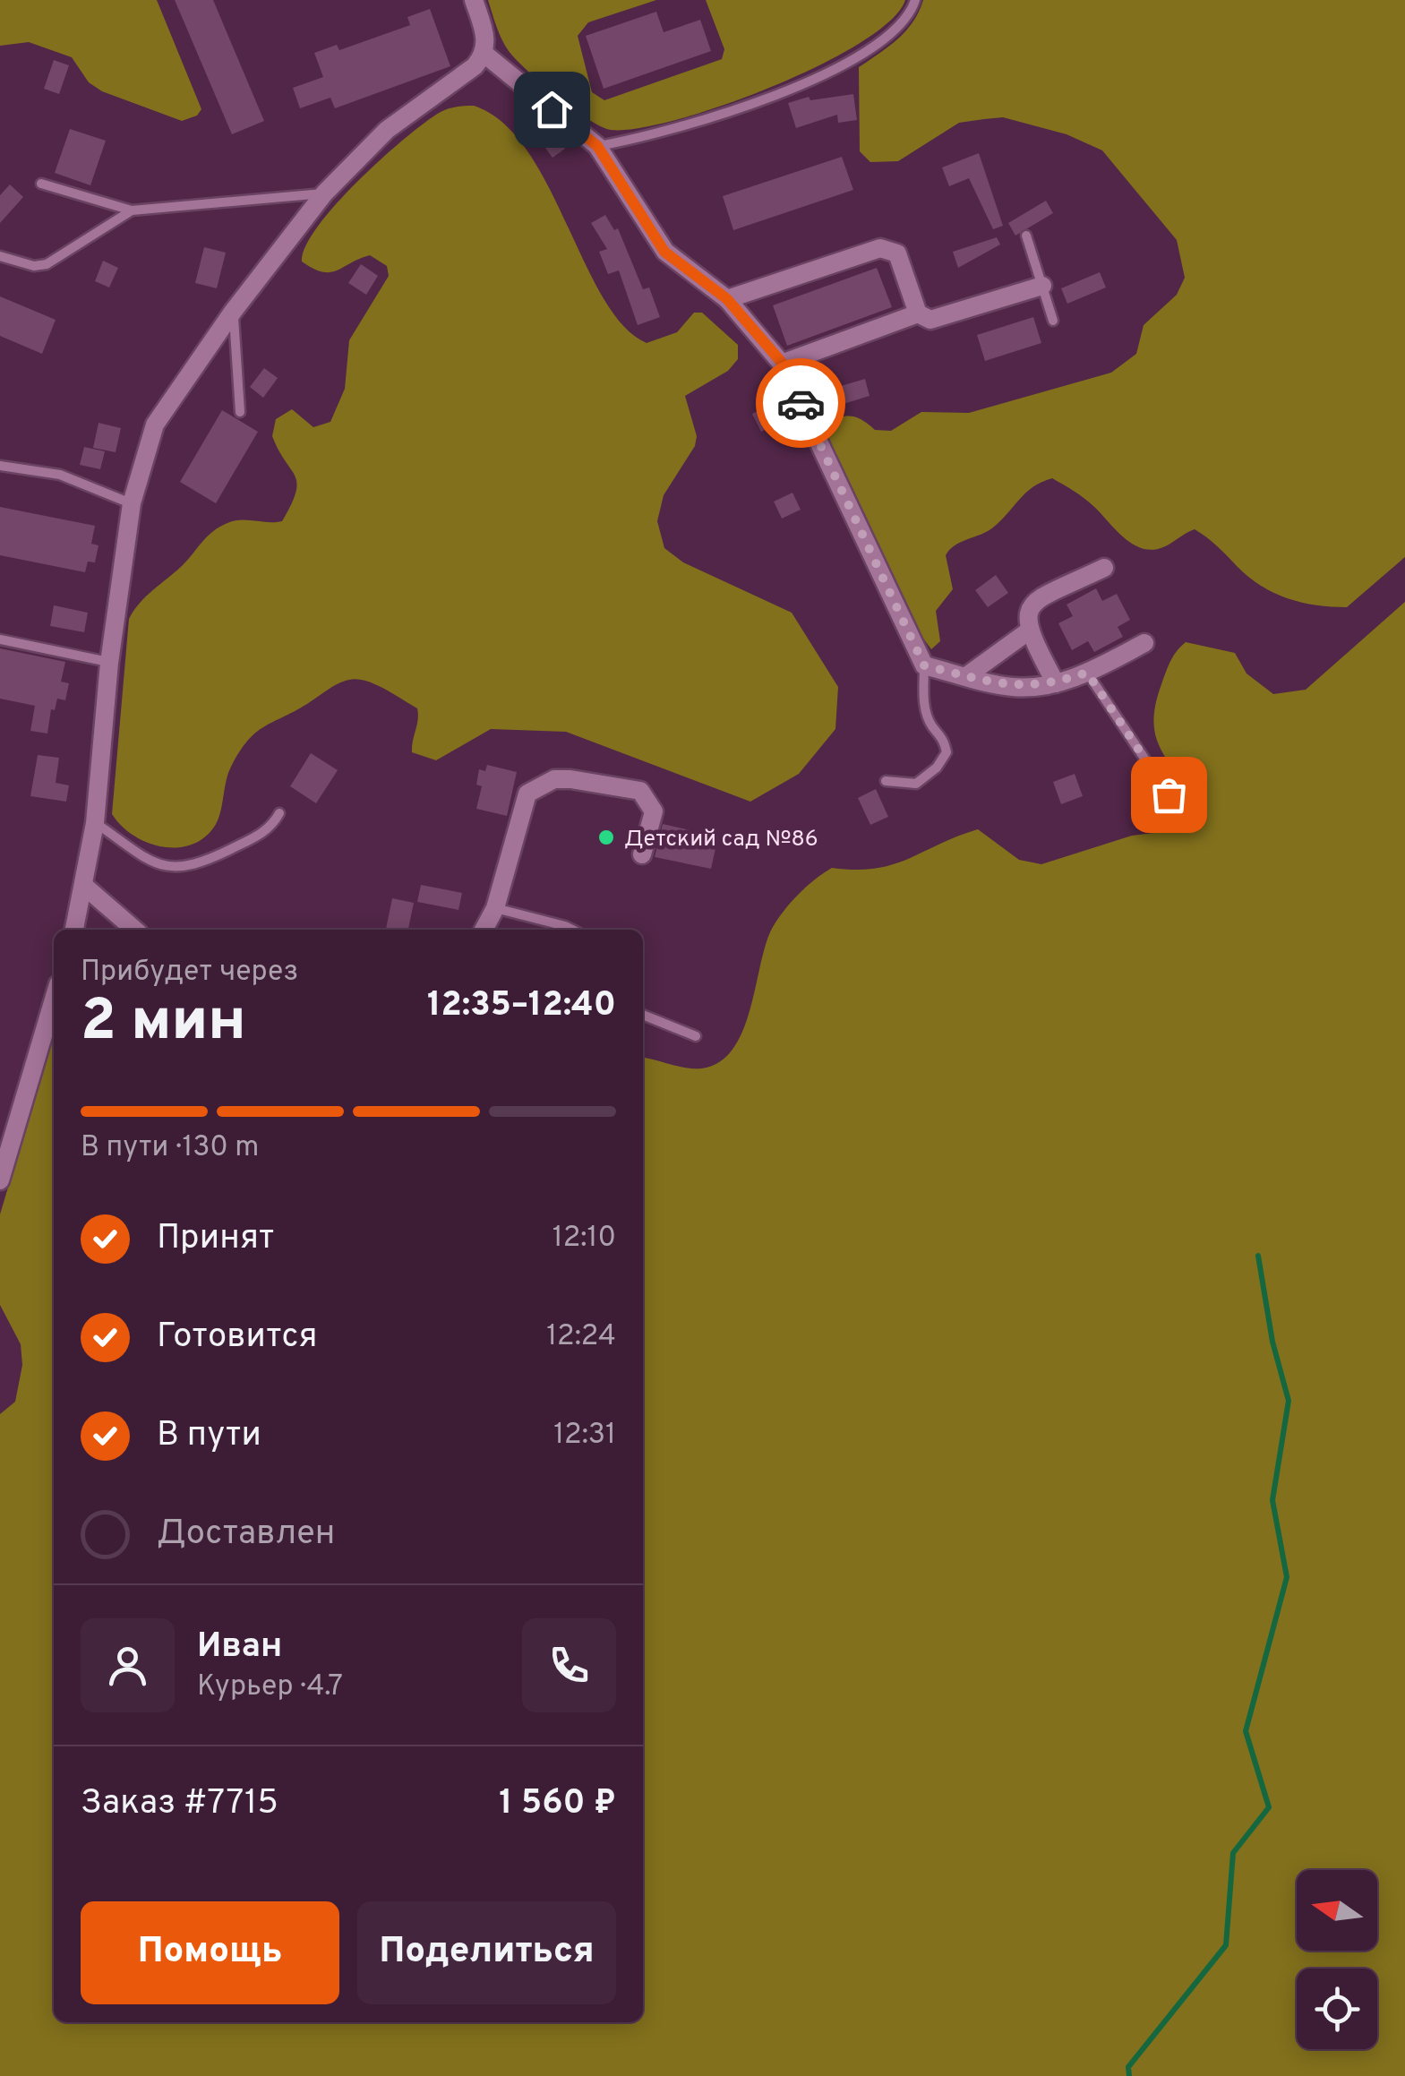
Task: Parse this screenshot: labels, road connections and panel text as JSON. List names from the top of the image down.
{
  "places": ["Детский сад №86"],
  "north": "left",
  "page": {
    "heading": ["2 мин", "Прибудет через", "12:35–12:40"],
    "panel": [
      "Иван",
      "Курьер · 4.7",
      "Заказ #7715",
      "1 560 ₽"
    ],
    "bar": "В пути · 130 m",
    "list": [
      ["Принят", "12:10"],
      ["Готовится", "12:24"],
      ["В пути", "12:31"],
      "Доставлен"
    ],
    "buttons": ["Помощь", "Поделиться"]
  }
}
